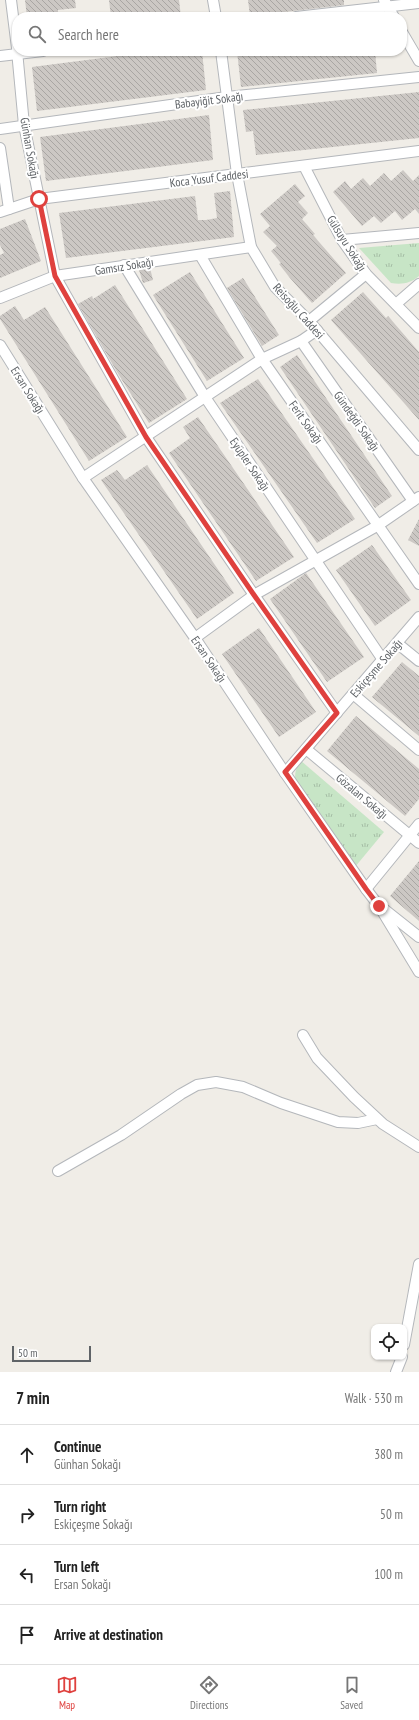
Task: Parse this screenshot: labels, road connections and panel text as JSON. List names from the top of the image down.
{
  "streets": {
    "street": [
      "Babayiğit Sokağı",
      "Günhan Sokağı",
      "Koca Yusuf Caddesi",
      "Gülsuyu Sokağı",
      "Gamsız Sokağı",
      "Reisoğlu Caddesi",
      "Ersan Sokağı",
      "Gündeğdi Sokağı",
      "Ferit Sokağı",
      "Eyüpler Sokağı",
      "Eskiçeşme Sokağı",
      "Gözalan Sokağı"
    ]
  },
  "crossings": [
    ["Babayiğit Sokağı", "Günhan Sokağı"],
    ["Babayiğit Sokağı", "Reisoğlu Caddesi"],
    ["Günhan Sokağı", "Koca Yusuf Caddesi"],
    ["Günhan Sokağı", "Gamsız Sokağı"],
    ["Günhan Sokağı", "Eskiçeşme Sokağı"],
    ["Koca Yusuf Caddesi", "Gülsuyu Sokağı"],
    ["Koca Yusuf Caddesi", "Reisoğlu Caddesi"],
    ["Gamsız Sokağı", "Reisoğlu Caddesi"],
    ["Gamsız Sokağı", "Ferit Sokağı"],
    ["Gamsız Sokağı", "Eyüpler Sokağı"],
    ["Ersan Sokağı", "Eskiçeşme Sokağı"],
    ["Eyüpler Sokağı", "Eskiçeşme Sokağı"],
    ["Eskiçeşme Sokağı", "Gözalan Sokağı"]
  ],
  "scale_bar": "50 m",
  "page": {
    "search": "Search here",
    "scale": "50 m",
    "heading": ["7 min", "Walk · 530 m"],
    "list": [
      ["Continue", "Günhan Sokağı", "380 m"],
      ["Turn right", "Eskiçeşme Sokağı", "50 m"],
      ["Turn left", "Ersan Sokağı", "100 m"],
      "Arrive at destination"
    ],
    "nav": ["Map", "Directions", "Saved"]
  }
}
